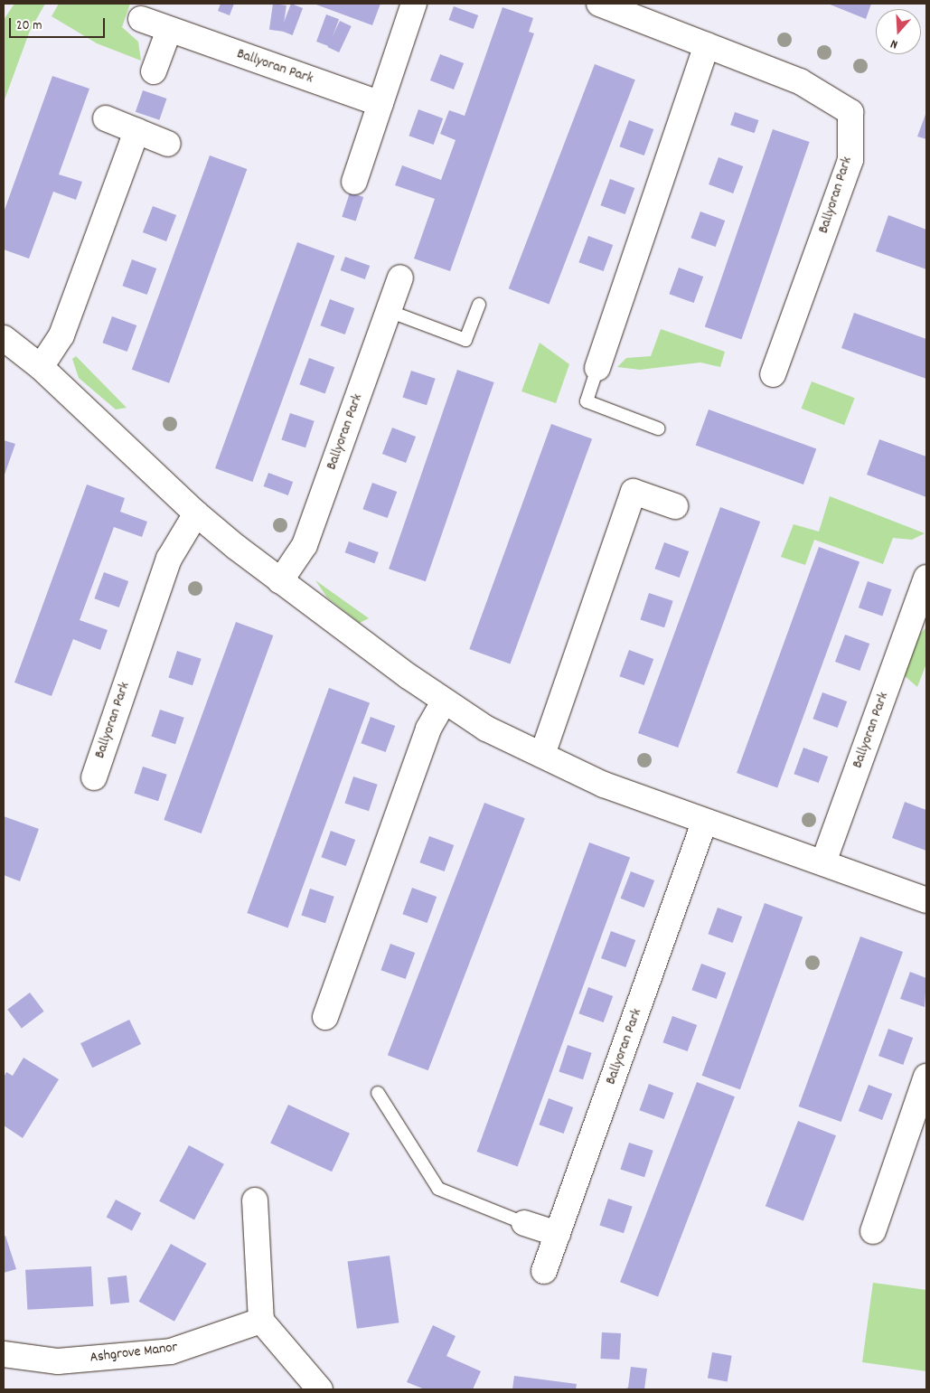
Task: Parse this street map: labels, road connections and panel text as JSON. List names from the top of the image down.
{
  "streets": {
    "street": ["Ballyoran Park", "Ashgrove Manor"]
  },
  "scale_bar": "20 m",
  "north": "bottom"
}
